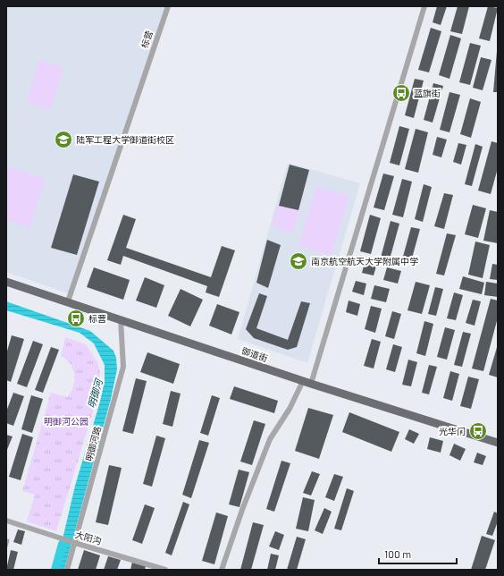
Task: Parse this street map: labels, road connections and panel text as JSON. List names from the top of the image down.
{
  "streets": {
    "main road": ["御道街"],
    "street": ["标营", "明御河路", "大阳沟"]
  },
  "crossings": [
    ["标营", "御道街"],
    ["御道街", "明御河路"],
    ["明御河路", "大阳沟"]
  ],
  "water": ["明御河"],
  "parks": ["明御河公园"],
  "places": {
    "bus stop": ["蓝旗街", "标营", "光华门"],
    "school or university": ["陆军工程大学御道街校区", "南京航空航天大学附属中学"]
  },
  "scale_bar": "100 m"
}
